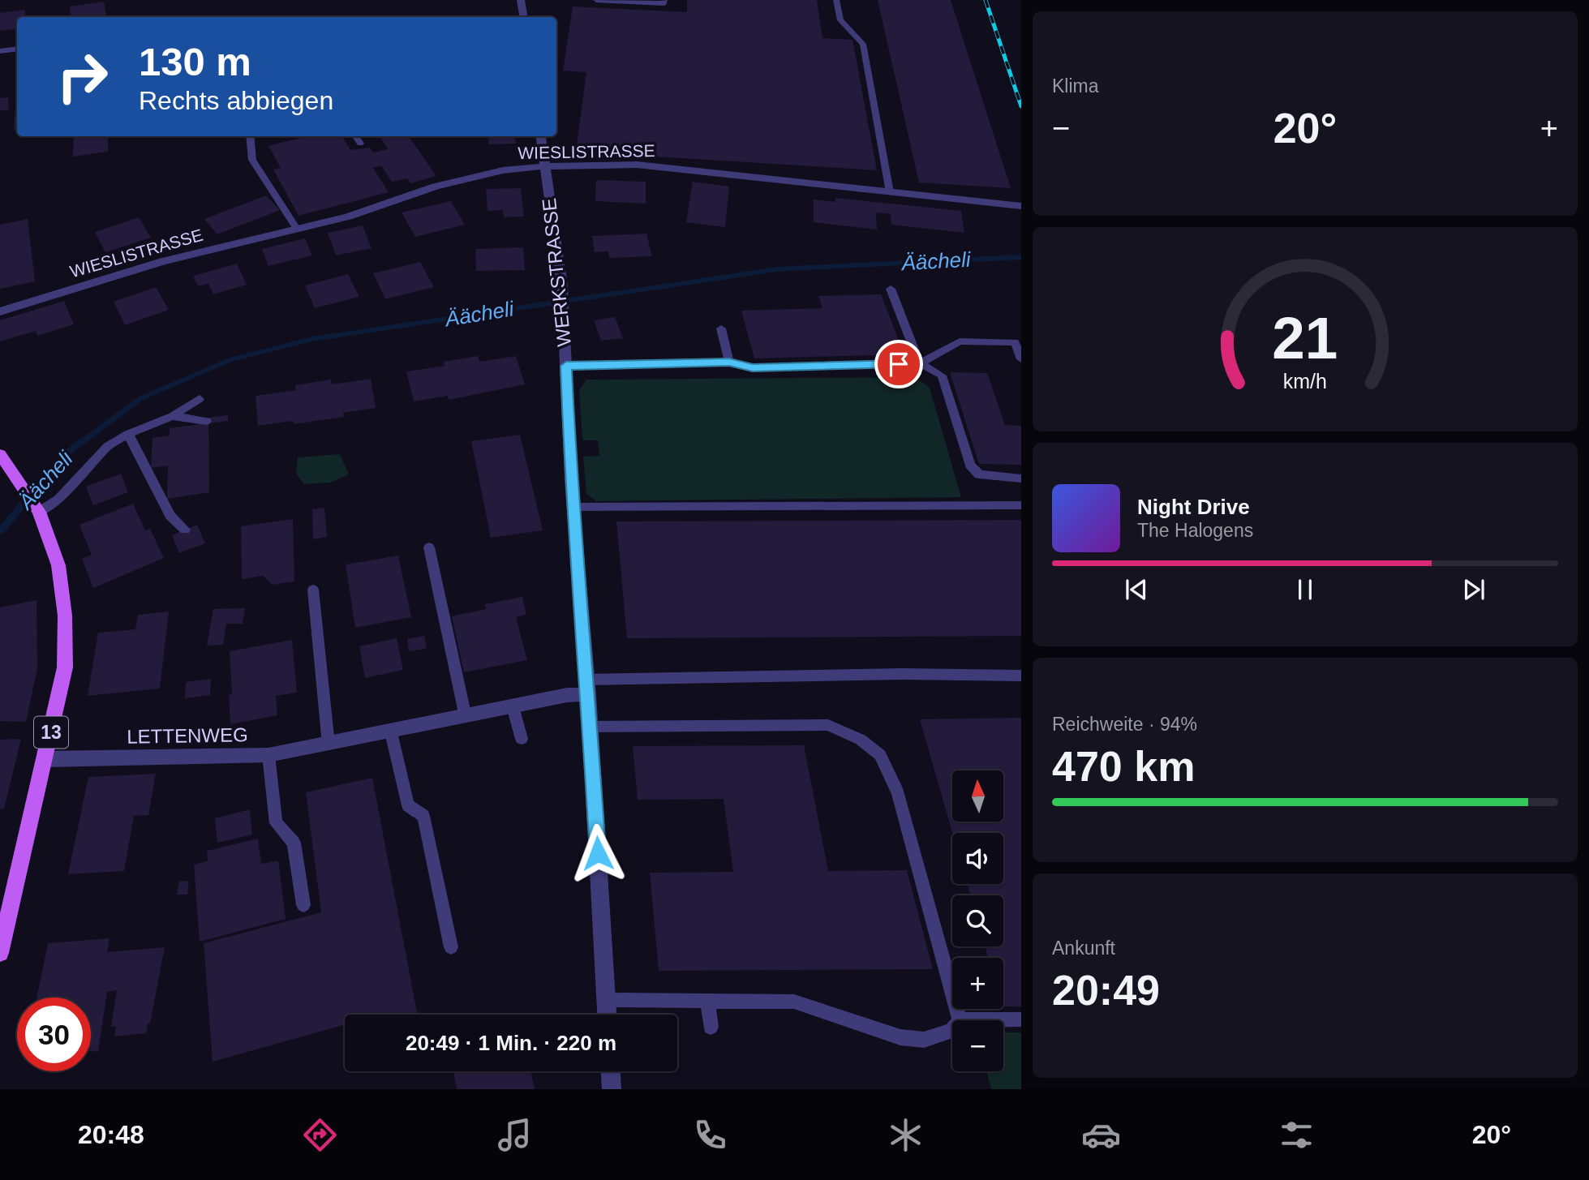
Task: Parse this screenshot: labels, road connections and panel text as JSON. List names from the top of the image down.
{
  "streets": {
    "main road": ["13"],
    "street": ["WIESLISTRASSE", "WERKSTRASSE", "LETTENWEG"]
  },
  "crossings": [
    ["WIESLISTRASSE", "WERKSTRASSE"],
    ["WERKSTRASSE", "LETTENWEG"],
    ["13", "LETTENWEG"]
  ],
  "water": ["Äächeli"],
  "north": "top",
  "page": {
    "tile": [
      "Klima",
      ["Reichweite · 94%", "470 km"],
      ["Ankunft", "20:49"]
    ],
    "turn": ["130 m", "Rechts abbiegen"],
    "heat": ["−", "20°", "+"],
    "song": ["Night Drive", "The Halogens"],
    "map_buttons": ["+", "−"],
    "limit": "30",
    "trip": "20:49 · 1 Min. · 220 m",
    "tabs": ["20:48", "20°"],
    "gauge": ["21", "km/h"]
  }
}
